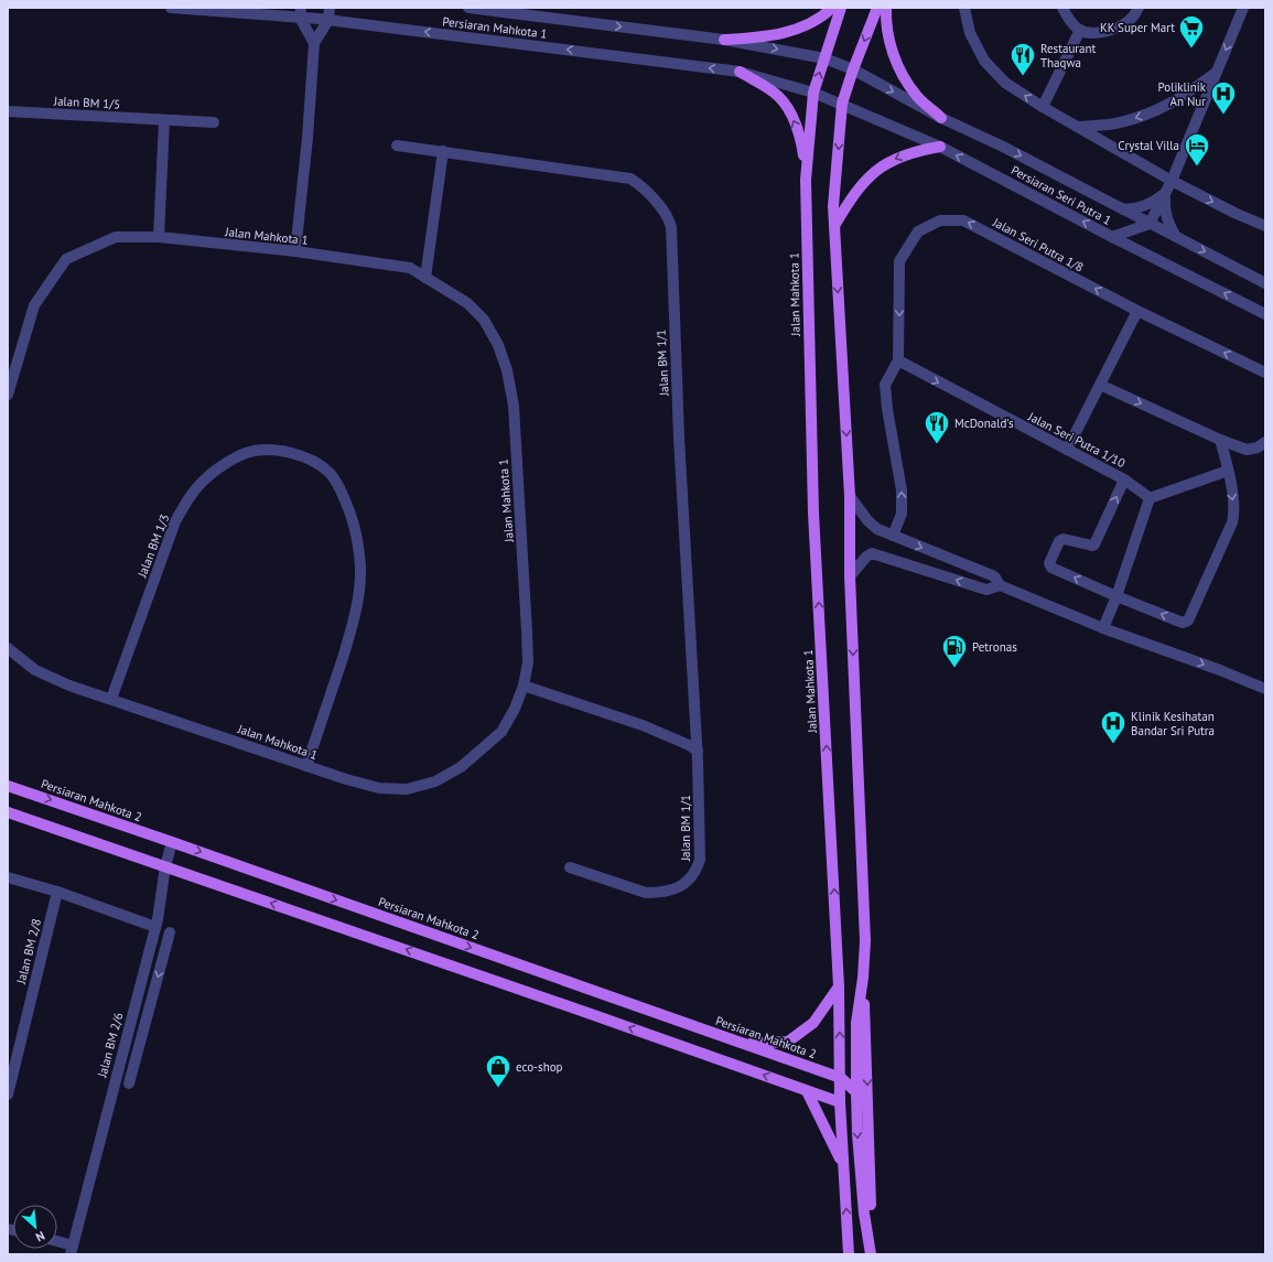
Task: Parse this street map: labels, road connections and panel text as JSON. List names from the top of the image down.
{
  "streets": {
    "main road": ["Jalan Mahkota 1", "Persiaran Mahkota 2"],
    "street": [
      "Persiaran Mahkota 1",
      "Jalan BM 1/5",
      "Persiaran Seri Putra 1",
      "Jalan Seri Putra 1/8",
      "Jalan BM 1/1",
      "Jalan Seri Putra 1/10",
      "Jalan BM 1/3",
      "Jalan BM 2/8",
      "Jalan BM 2/6"
    ]
  },
  "crossings": [
    ["Persiaran Mahkota 1", "Persiaran Seri Putra 1"],
    ["Persiaran Mahkota 1", "Jalan Mahkota 1"],
    ["Jalan Mahkota 1", "Jalan BM 1/3"],
    ["Jalan Mahkota 1", "Persiaran Mahkota 2"],
    ["Jalan Seri Putra 1/8", "Jalan Seri Putra 1/10"],
    ["Persiaran Mahkota 2", "Jalan BM 2/6"]
  ],
  "one_way": ["Jalan Seri Putra 1/10"],
  "places": {
    "supermarket": ["KK Super Mart"],
    "restaurant": ["Restaurant Thaqwa", "McDonald's"],
    "hospital": ["Poliklinik An Nur", "Klinik Kesihatan Bandar Sri Putra"],
    "hotel": ["Crystal Villa"],
    "fuel station": ["Petronas"],
    "shop": ["eco-shop"]
  },
  "north": "bottom right"
}
